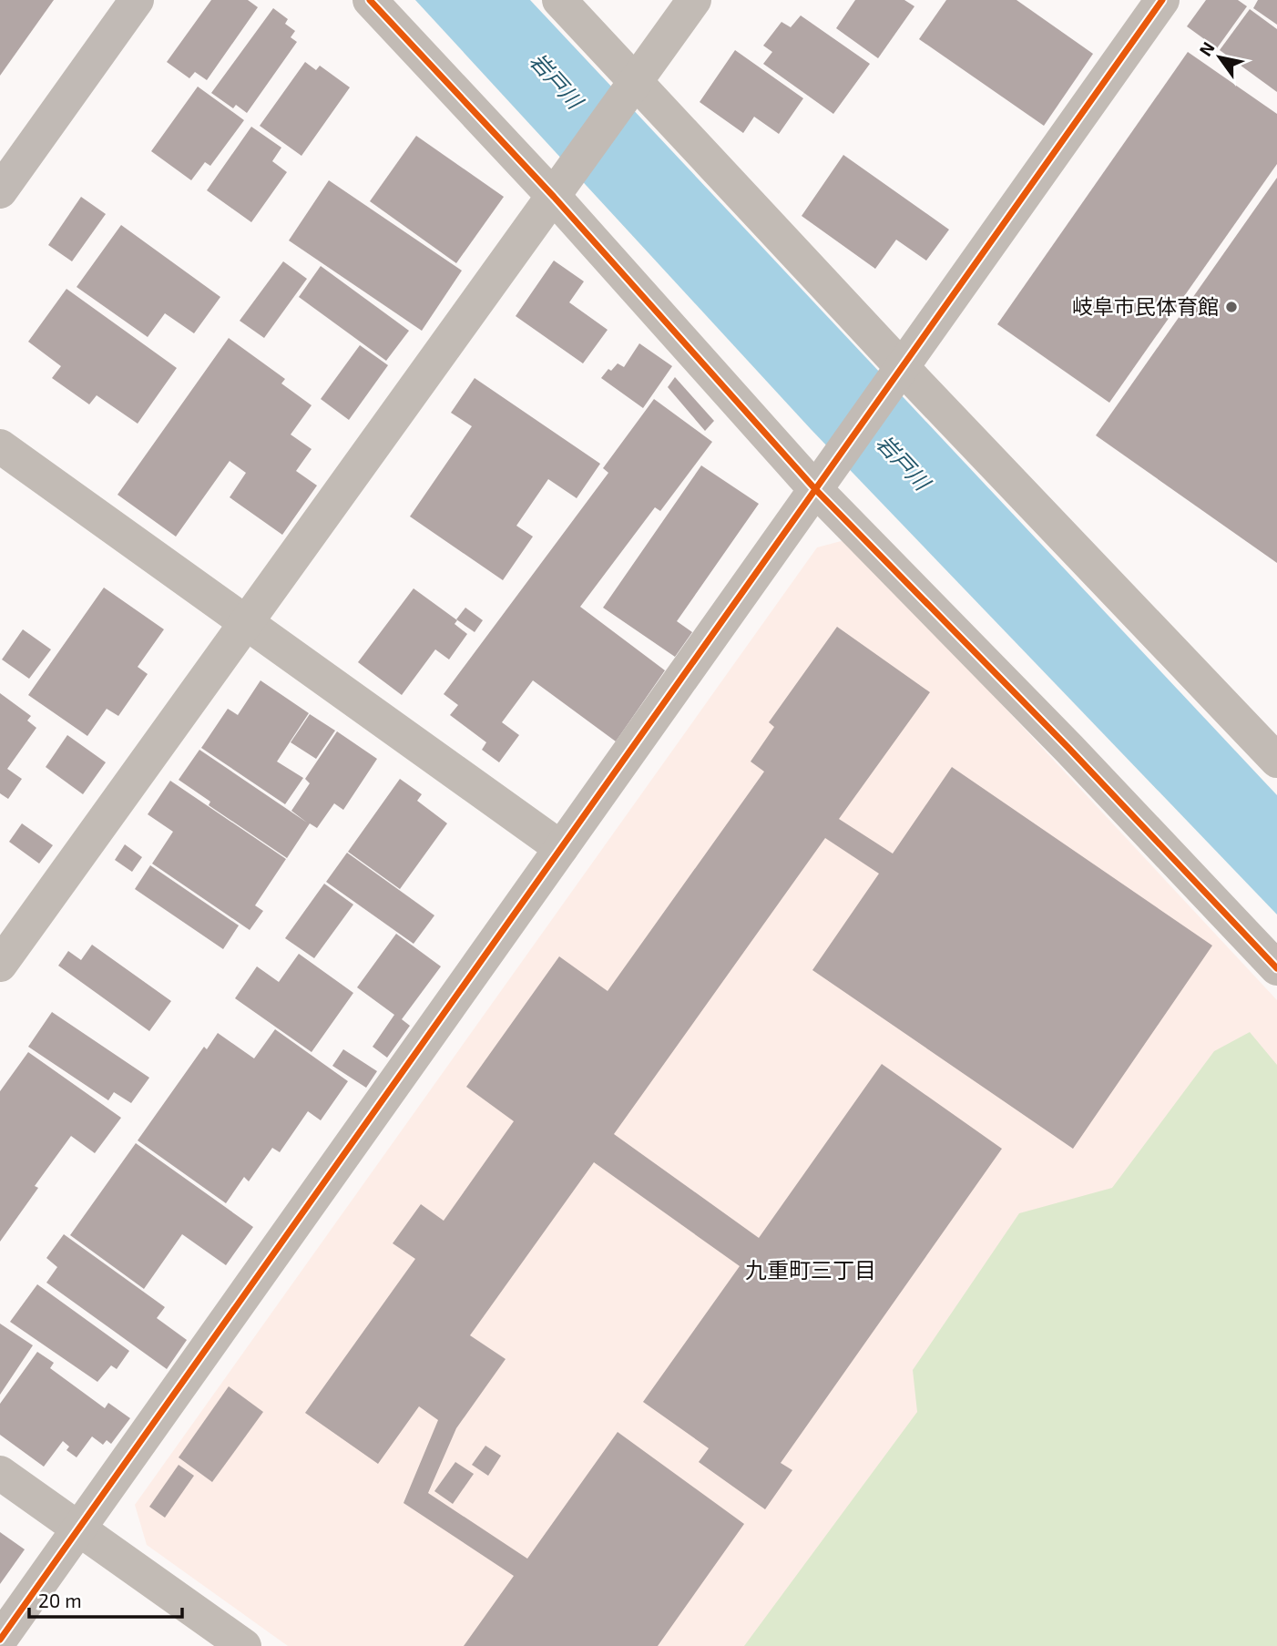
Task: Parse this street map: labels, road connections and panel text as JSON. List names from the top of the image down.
{
  "districts": ["九重町三丁目"],
  "water": ["岩戸川"],
  "places": ["岐阜市民体育館"],
  "scale_bar": "20 m",
  "north": "top left"
}
